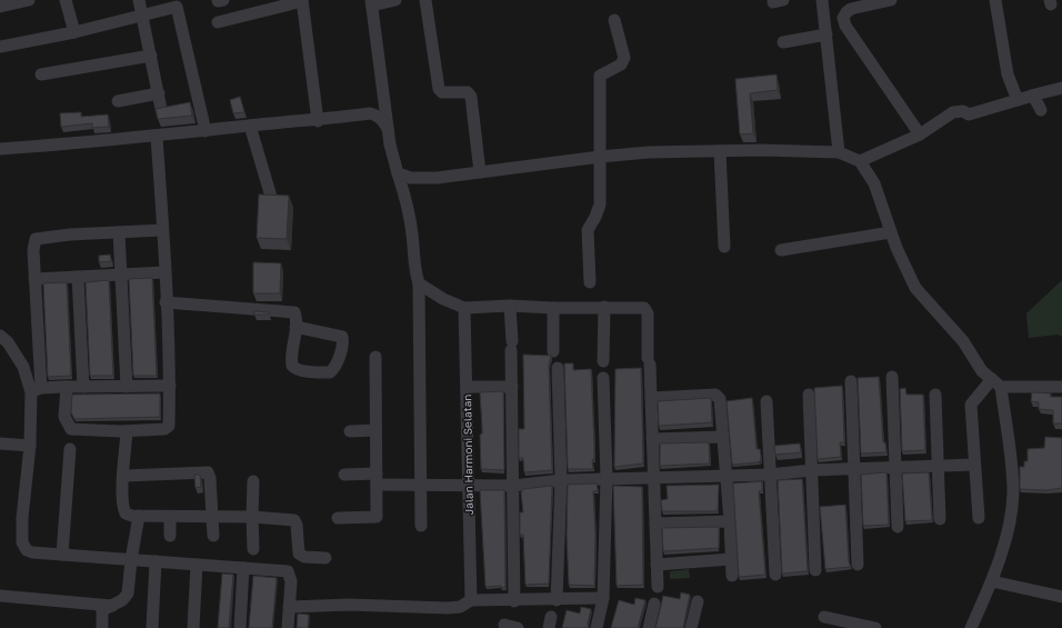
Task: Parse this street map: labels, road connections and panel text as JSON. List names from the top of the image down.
{
  "streets": {
    "street": ["Jalan Harmoni Selatan"]
  }
}
